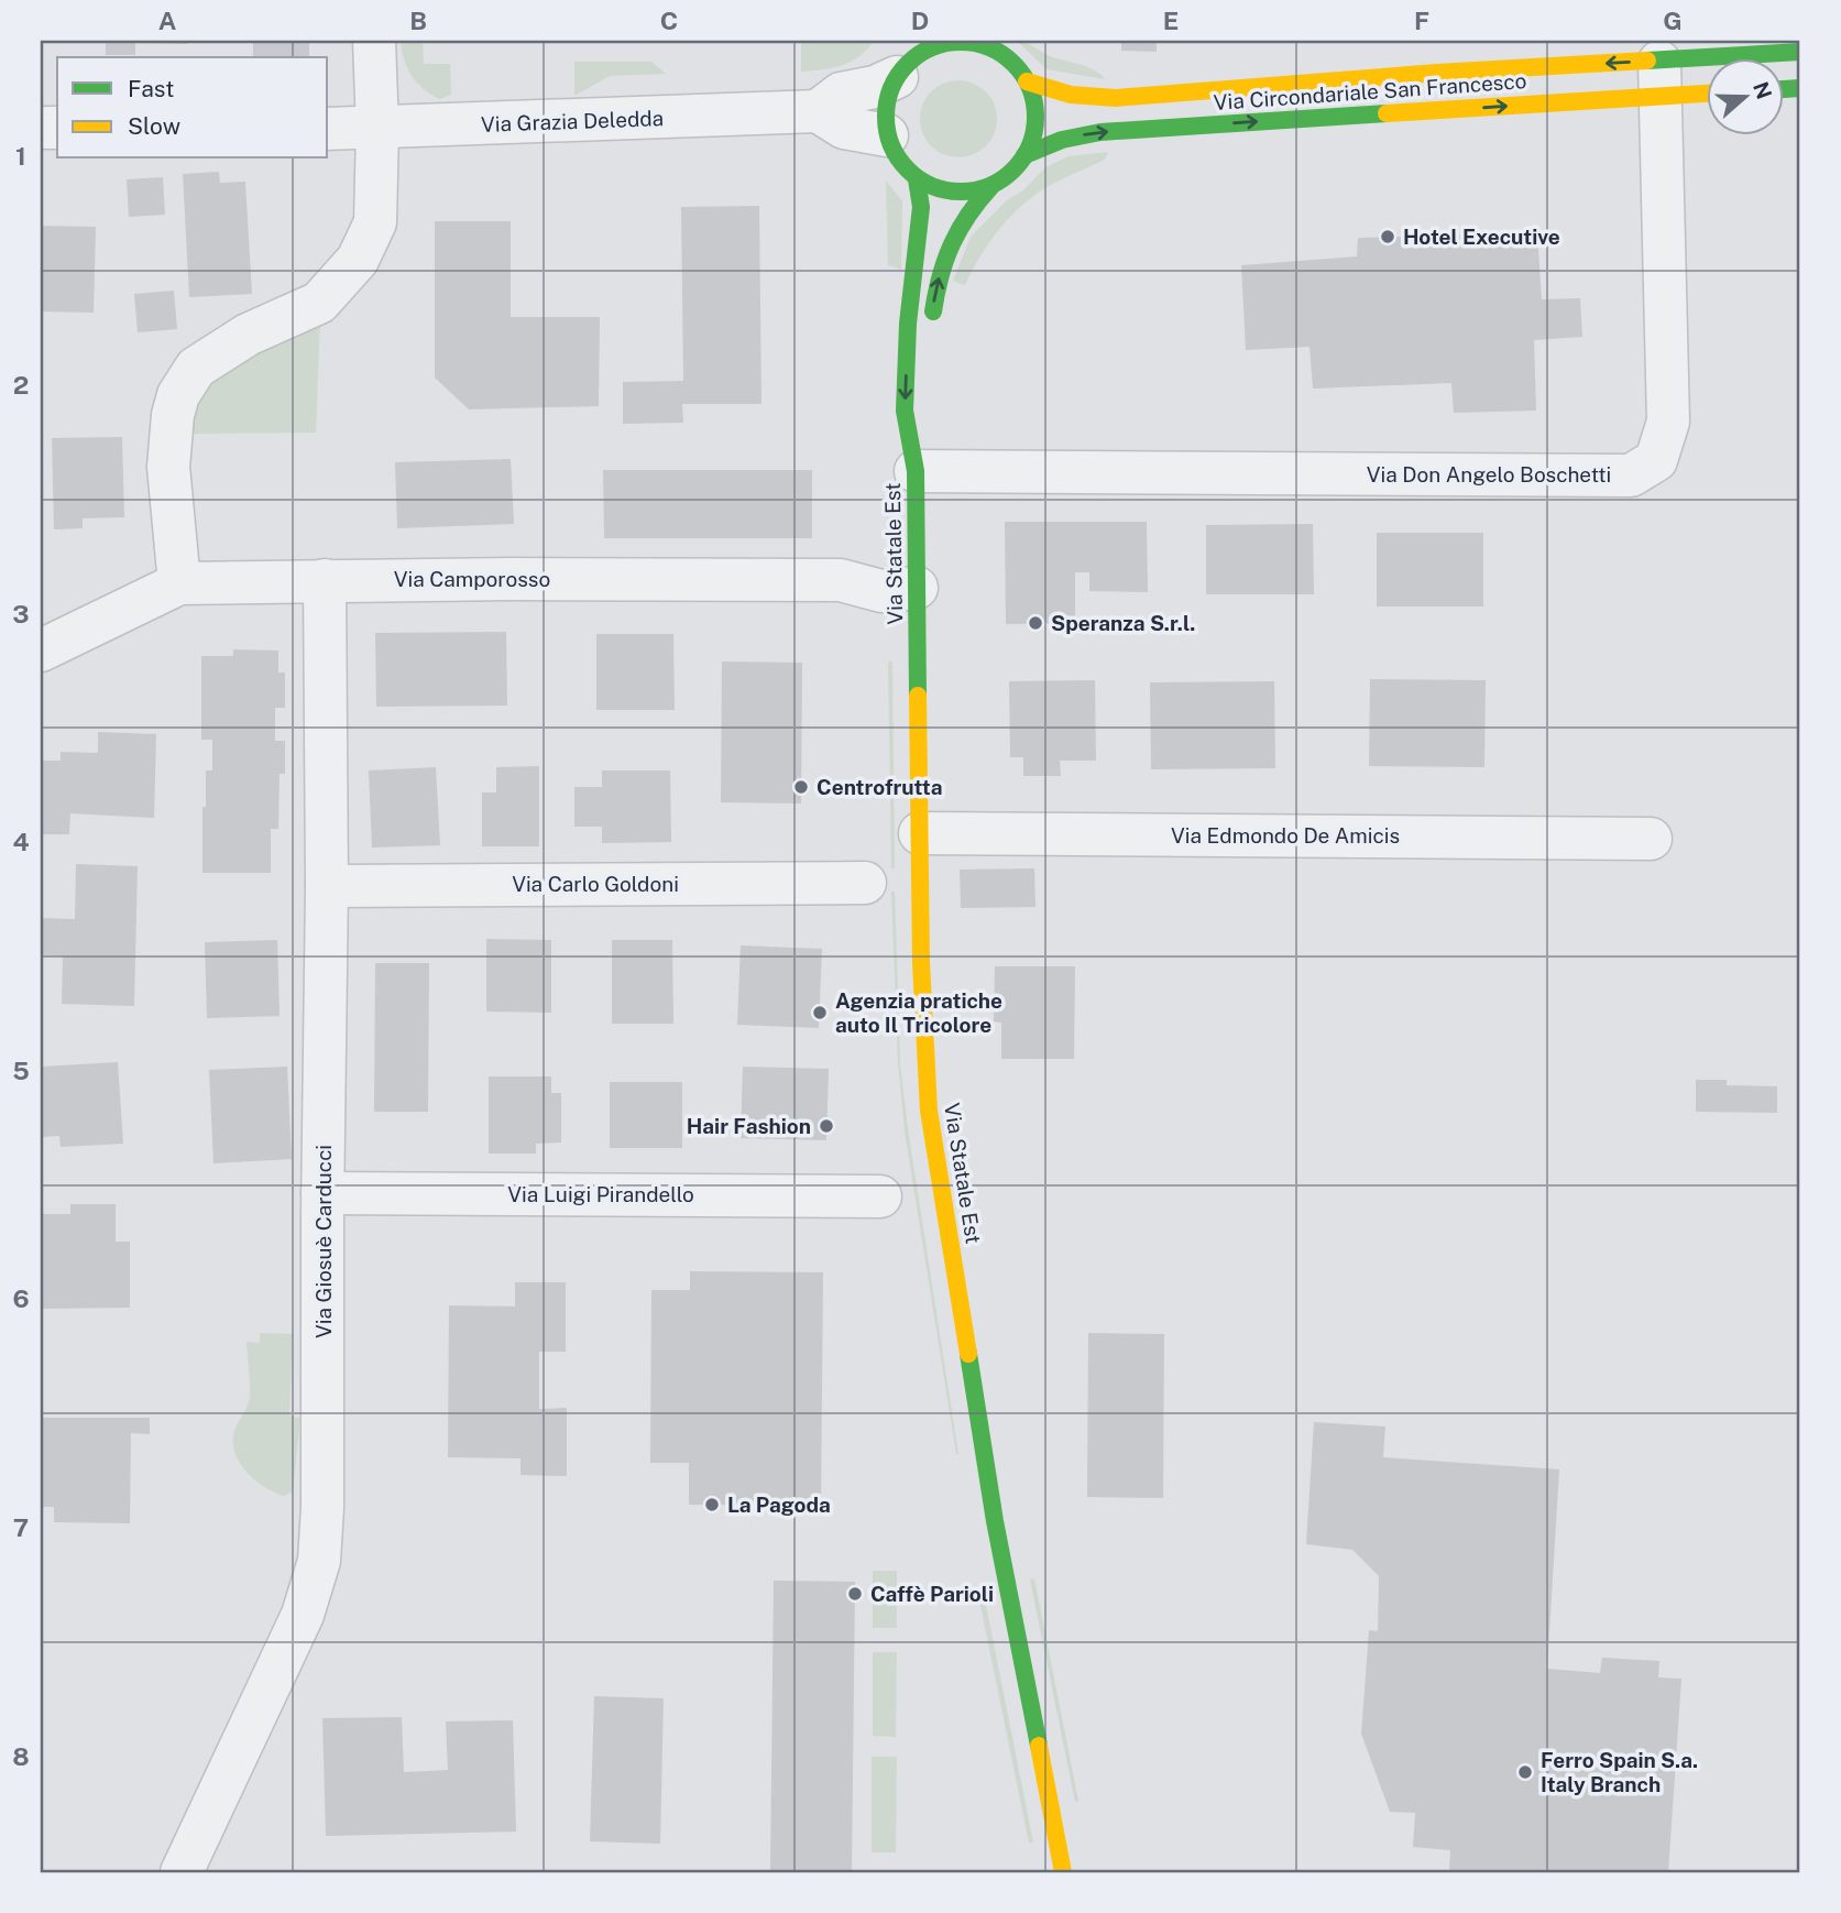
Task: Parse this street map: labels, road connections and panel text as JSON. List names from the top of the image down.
{
  "streets": {
    "street": [
      "Via Circondariale San Francesco",
      "Via Grazia Deledda",
      "Via Don Angelo Boschetti",
      "Via Statale Est",
      "Via Camporosso",
      "Via Edmondo De Amicis",
      "Via Carlo Goldoni",
      "Via Luigi Pirandello",
      "Via Giosuè Carducci"
    ]
  },
  "crossings": [
    ["Via Circondariale San Francesco", "Via Grazia Deledda"],
    ["Via Circondariale San Francesco", "Via Don Angelo Boschetti"],
    ["Via Circondariale San Francesco", "Via Statale Est"],
    ["Via Grazia Deledda", "Via Statale Est"],
    ["Via Don Angelo Boschetti", "Via Statale Est"],
    ["Via Statale Est", "Via Camporosso"],
    ["Via Statale Est", "Via Edmondo De Amicis"],
    ["Via Camporosso", "Via Giosuè Carducci"],
    ["Via Carlo Goldoni", "Via Giosuè Carducci"],
    ["Via Luigi Pirandello", "Via Giosuè Carducci"]
  ],
  "places": [
    "Hotel Executive",
    "Speranza S.r.l.",
    "Centrofrutta",
    "Agenzia pratiche auto Il Tricolore",
    "Hair Fashion",
    "La Pagoda",
    "Caffè Parioli",
    "Ferro Spain S.a. Italy Branch"
  ],
  "legend": ["Fast", "Slow"],
  "north": "right",
  "grid": {
    "columns": [
      "A",
      "B",
      "C",
      "D",
      "E",
      "F",
      "G"
    ],
    "rows": [
      "1",
      "2",
      "3",
      "4",
      "5",
      "6",
      "7",
      "8"
    ]
  }
}
